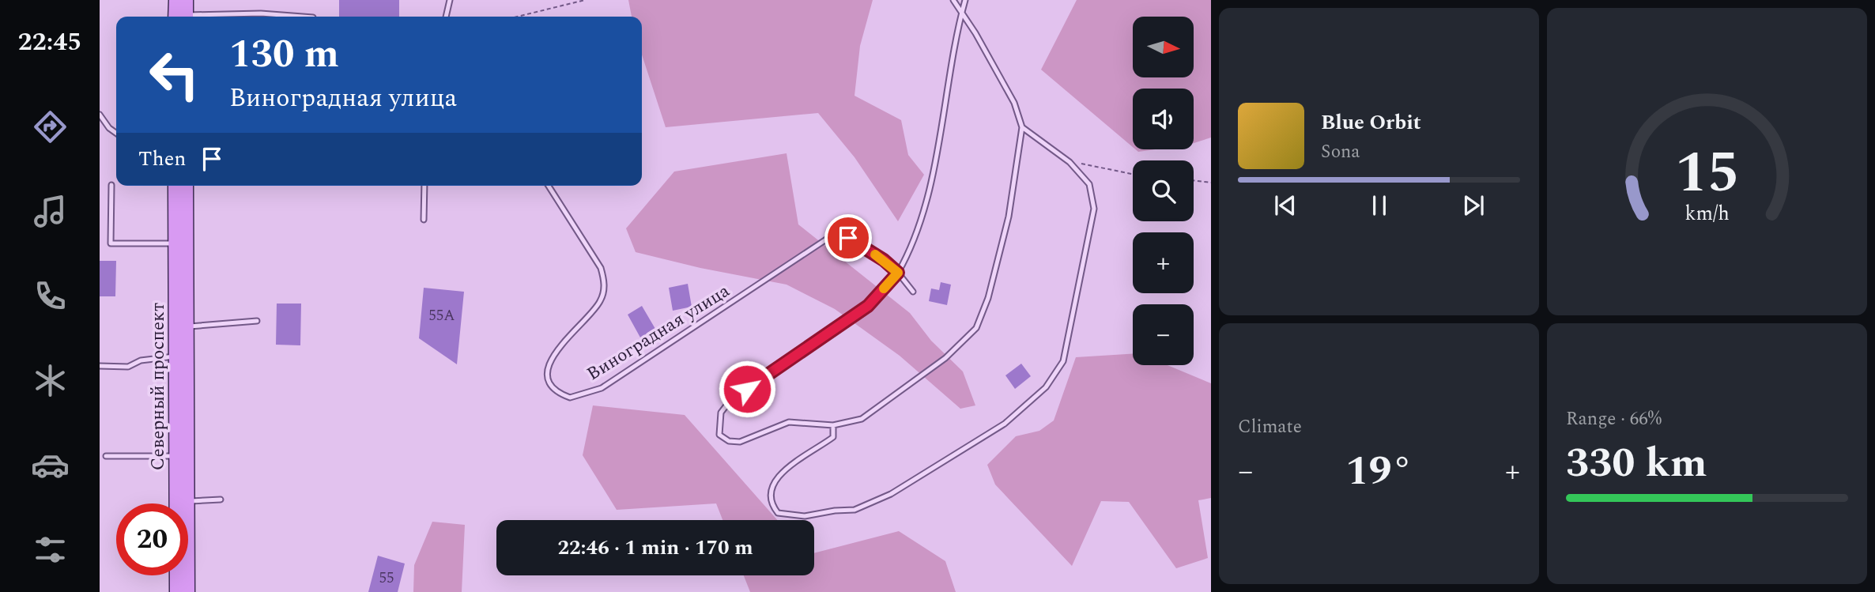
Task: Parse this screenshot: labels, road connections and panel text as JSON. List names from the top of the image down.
{
  "streets": {
    "main road": ["Северный проспект"],
    "lane": ["Виноградная улица"]
  },
  "house_numbers": ["55А", "55"],
  "north": "right",
  "page": {
    "tabs": "22:45",
    "map_buttons": ["+", "−"],
    "turn": ["130 m", "Виноградная улица"],
    "song": ["Blue Orbit", "Sona"],
    "then": "Then",
    "tile": [
      "Climate",
      ["Range · 66%", "330 km"]
    ],
    "heat": ["−", "19°", "+"],
    "limit": "20",
    "trip": "22:46 · 1 min · 170 m",
    "gauge": ["15", "km/h"]
  }
}
